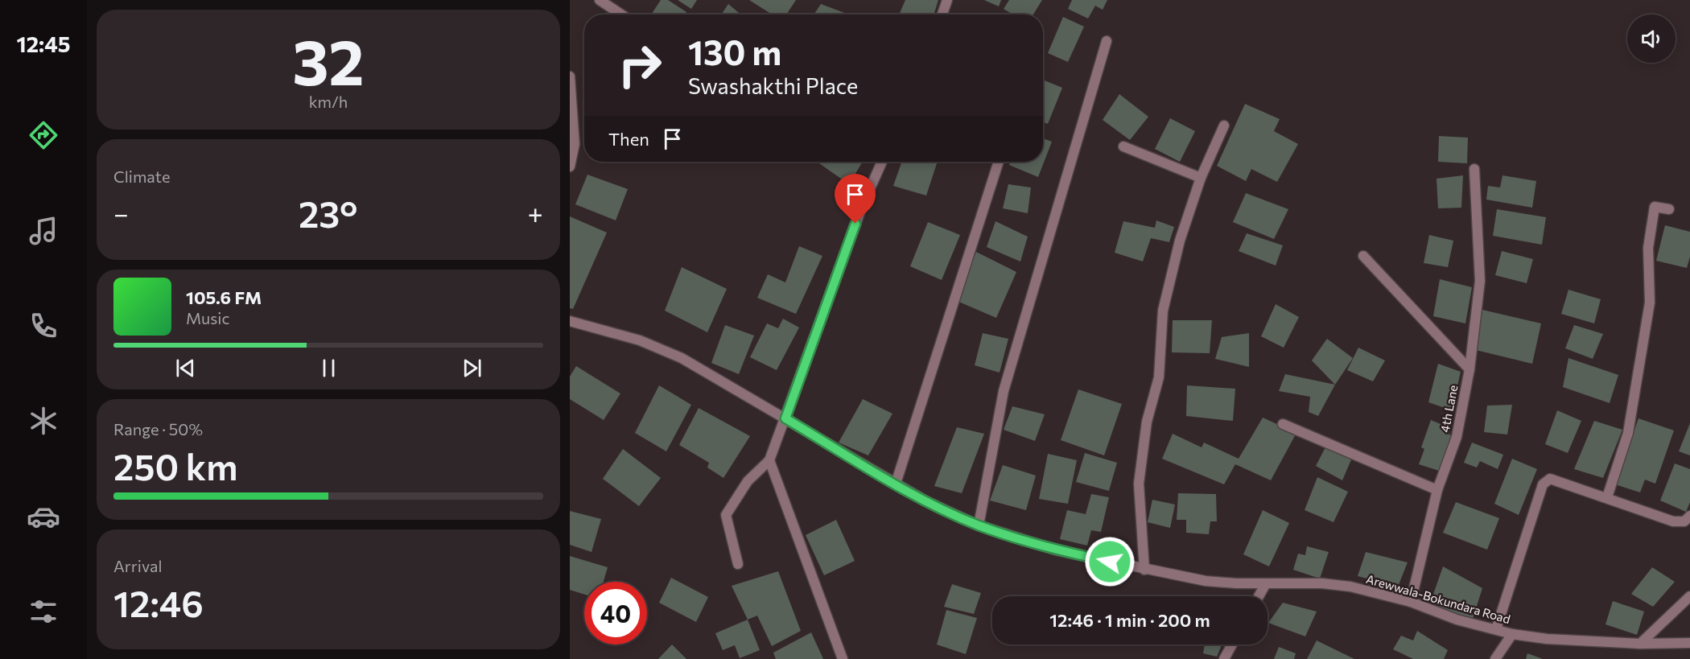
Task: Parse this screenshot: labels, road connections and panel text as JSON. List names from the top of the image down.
{
  "streets": {
    "street": ["4th Lane", "Arewwala-Bokundara Road"]
  },
  "crossings": [
    ["4th Lane", "Arewwala-Bokundara Road"]
  ],
  "page": {
    "tabs": "12:45",
    "tile": [
      ["32", "km/h"],
      "Climate",
      ["Range · 50%", "250 km"],
      ["Arrival", "12:46"]
    ],
    "turn": ["130 m", "Swashakthi Place"],
    "then": "Then",
    "heat": ["−", "23°", "+"],
    "song": ["105.6 FM", "Music"],
    "limit": "40",
    "trip": "12:46 · 1 min · 200 m"
  }
}
